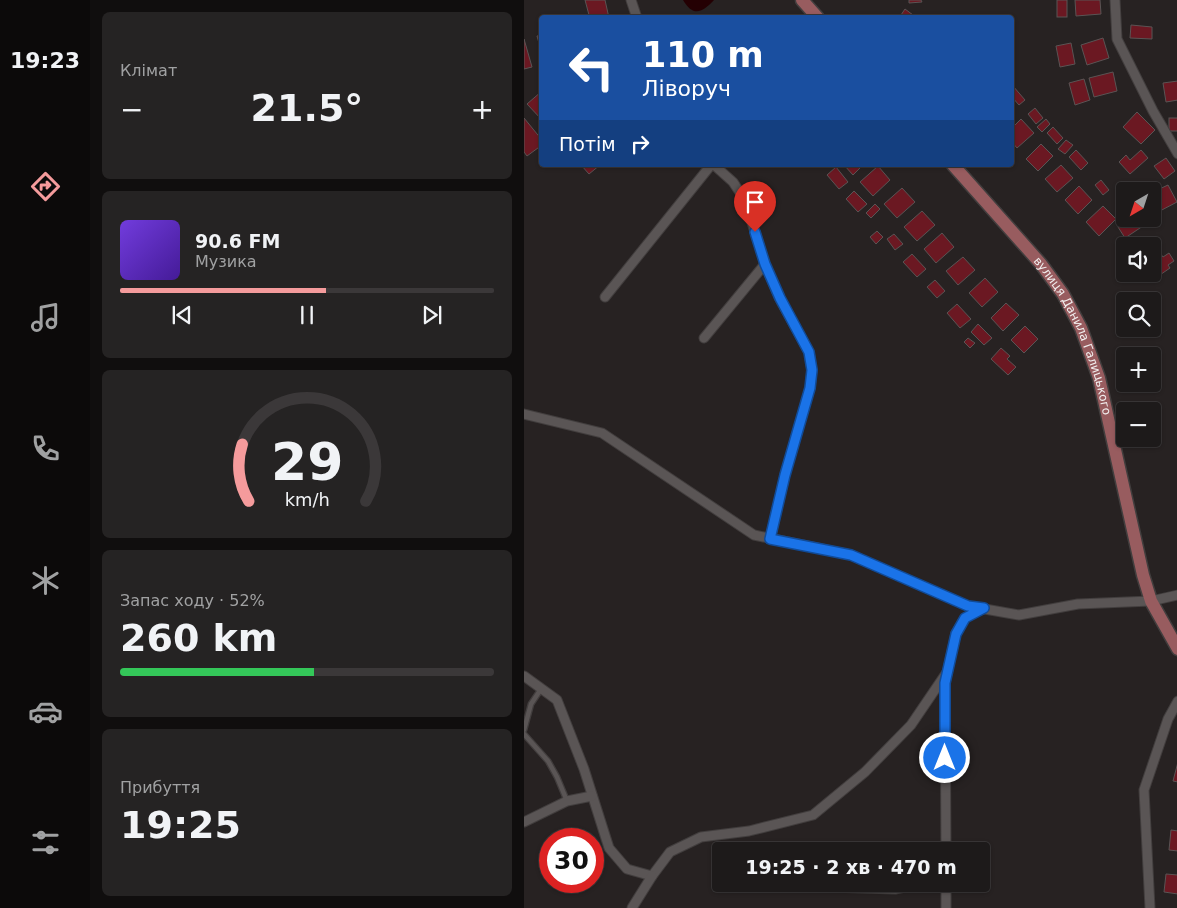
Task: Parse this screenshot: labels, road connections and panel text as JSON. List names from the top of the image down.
{
  "streets": {
    "main road": ["вулиця Данила Галицького"]
  },
  "north": "bottom left",
  "page": {
    "tabs": "19:23",
    "tile": [
      "Клімат",
      ["Запас ходу · 52%", "260 km"],
      ["Прибуття", "19:25"]
    ],
    "turn": ["110 m", "Ліворуч"],
    "heat": ["−", "21.5°", "+"],
    "then": "Потім",
    "map_buttons": ["+", "−"],
    "song": ["90.6 FM", "Музика"],
    "limit": "30",
    "trip": "19:25 · 2 хв · 470 m",
    "gauge": ["29", "km/h"]
  }
}
